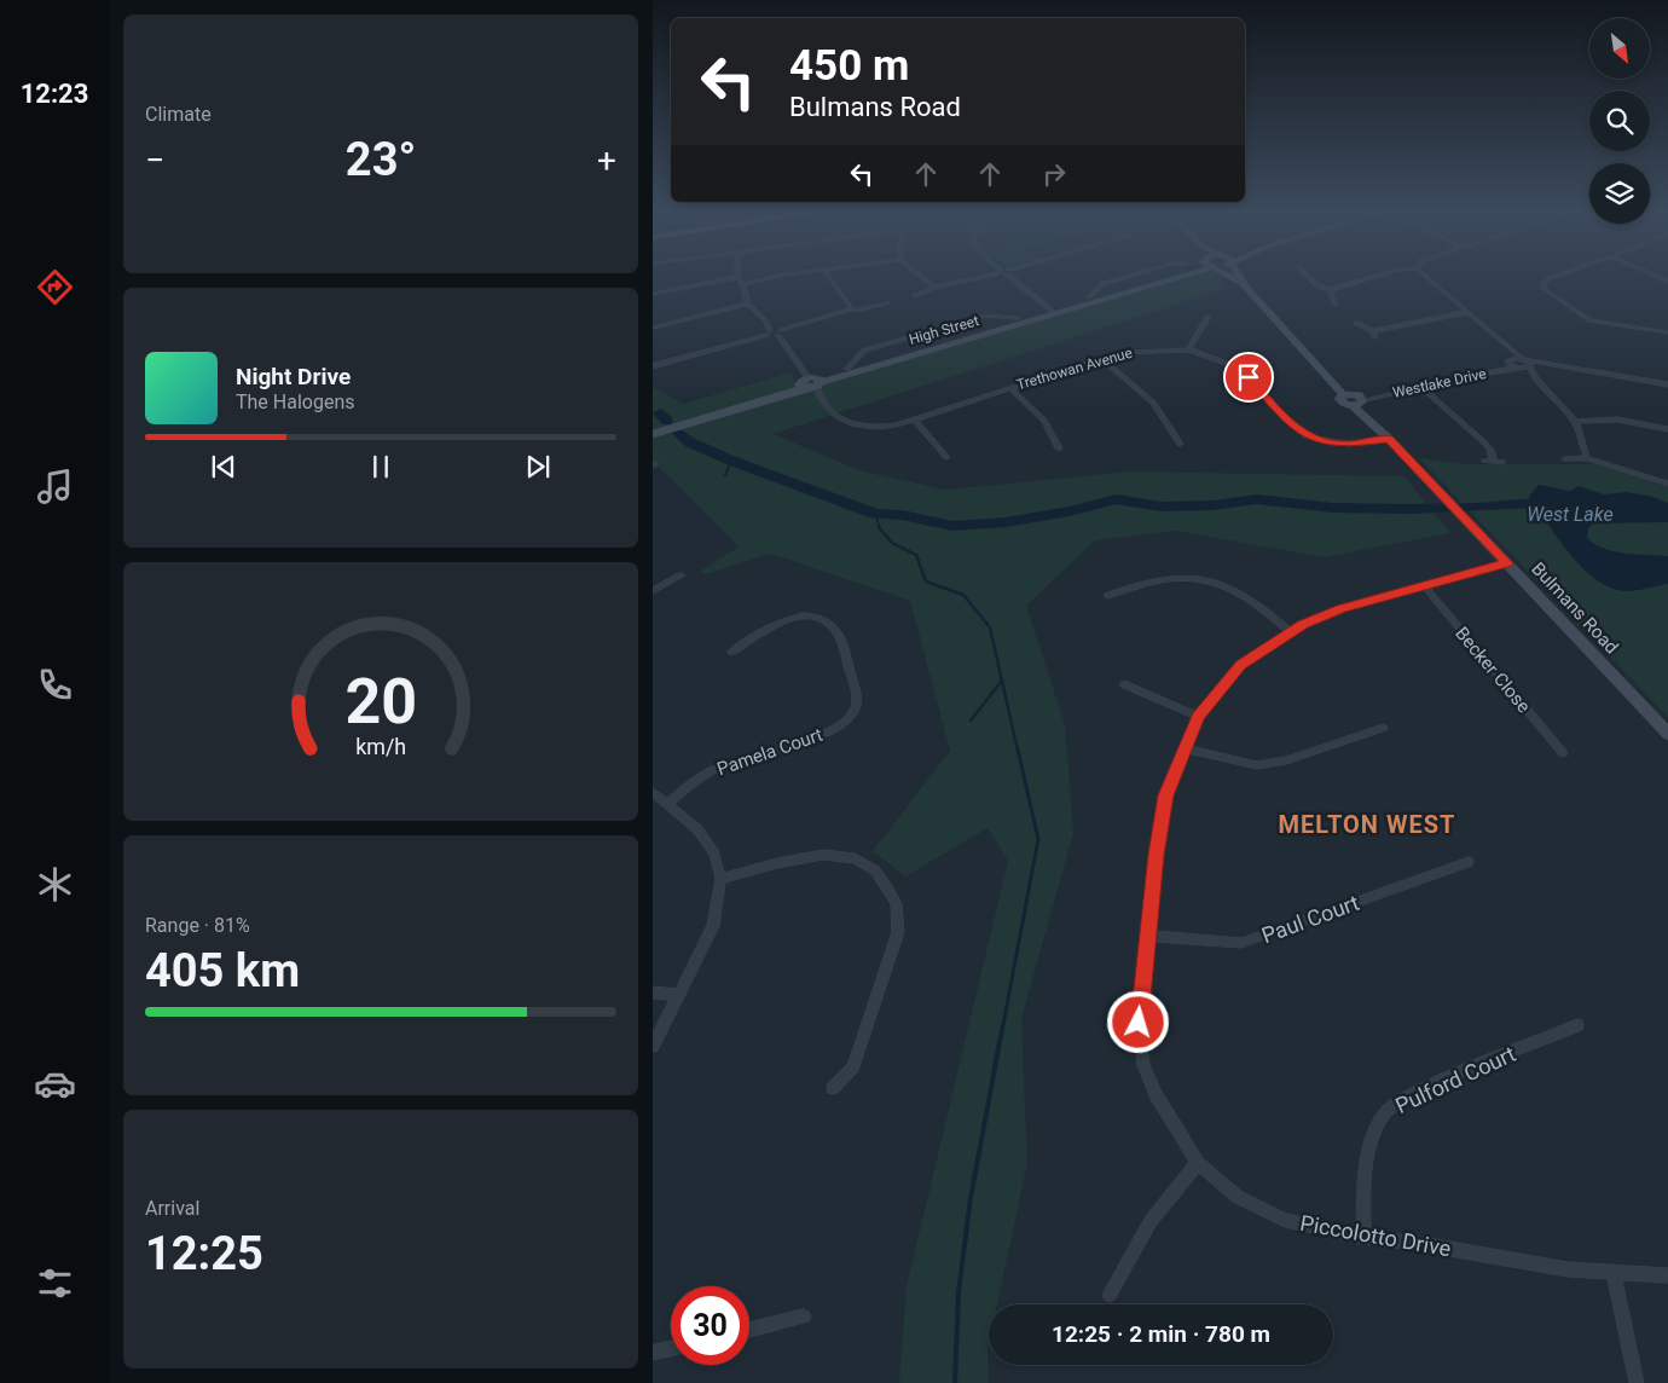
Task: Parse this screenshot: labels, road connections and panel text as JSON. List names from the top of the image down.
{
  "streets": {
    "main road": ["High Street", "Bulmans Road"],
    "street": [
      "Trethowan Avenue",
      "Westlake Drive",
      "Becker Close",
      "Pamela Court",
      "Paul Court",
      "Pulford Court",
      "Piccolotto Drive"
    ]
  },
  "crossings": [
    ["High Street", "Trethowan Avenue"],
    ["Trethowan Avenue", "Bulmans Road"],
    ["Westlake Drive", "Bulmans Road"],
    ["Bulmans Road", "Piccolotto Drive"],
    ["Becker Close", "Piccolotto Drive"],
    ["Paul Court", "Piccolotto Drive"],
    ["Pulford Court", "Piccolotto Drive"]
  ],
  "districts": ["MELTON WEST"],
  "water": ["West Lake"],
  "north": "bottom right",
  "page": {
    "tabs": "12:23",
    "tile": [
      "Climate",
      ["Range · 81%", "405 km"],
      ["Arrival", "12:25"]
    ],
    "turn": ["450 m", "Bulmans Road"],
    "heat": ["−", "23°", "+"],
    "song": ["Night Drive", "The Halogens"],
    "limit": "30",
    "trip": "12:25 · 2 min · 780 m",
    "gauge": ["20", "km/h"]
  }
}
